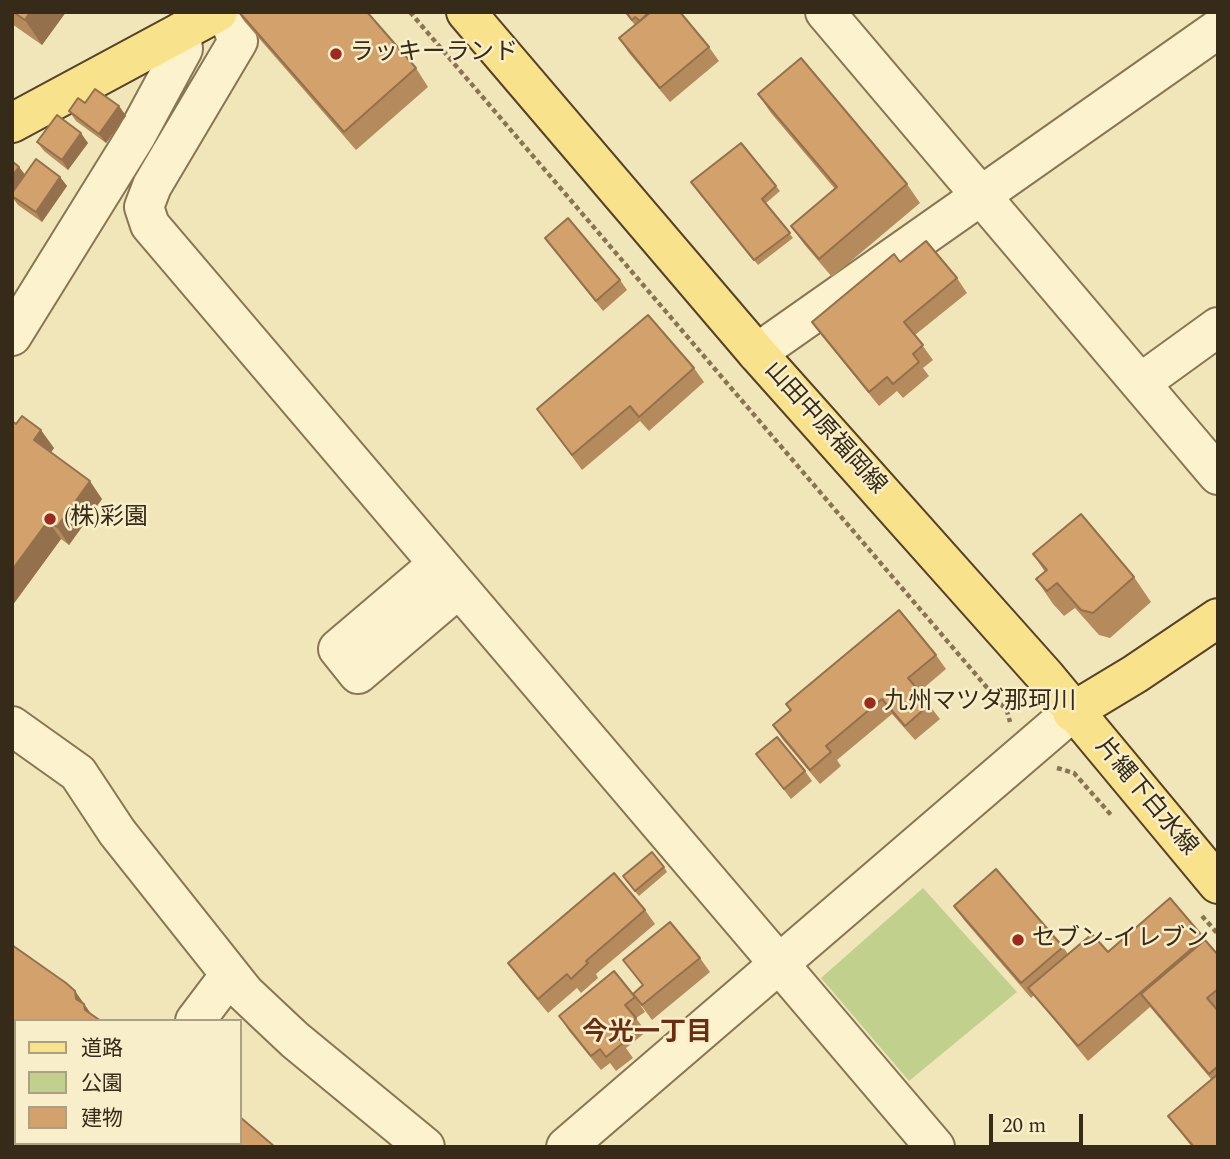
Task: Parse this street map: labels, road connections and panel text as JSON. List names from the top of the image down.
{
  "streets": {
    "main road": ["山田中原福岡線", "片縄下白水線"]
  },
  "crossings": [
    ["山田中原福岡線", "片縄下白水線"]
  ],
  "districts": ["今光一丁目"],
  "places": [
    "ラッキーランド",
    "(株)彩園",
    "九州マツダ那珂川",
    "セブン-イレブン"
  ],
  "legend": ["道路", "公園", "建物"],
  "scale_bar": "20 m"
}
